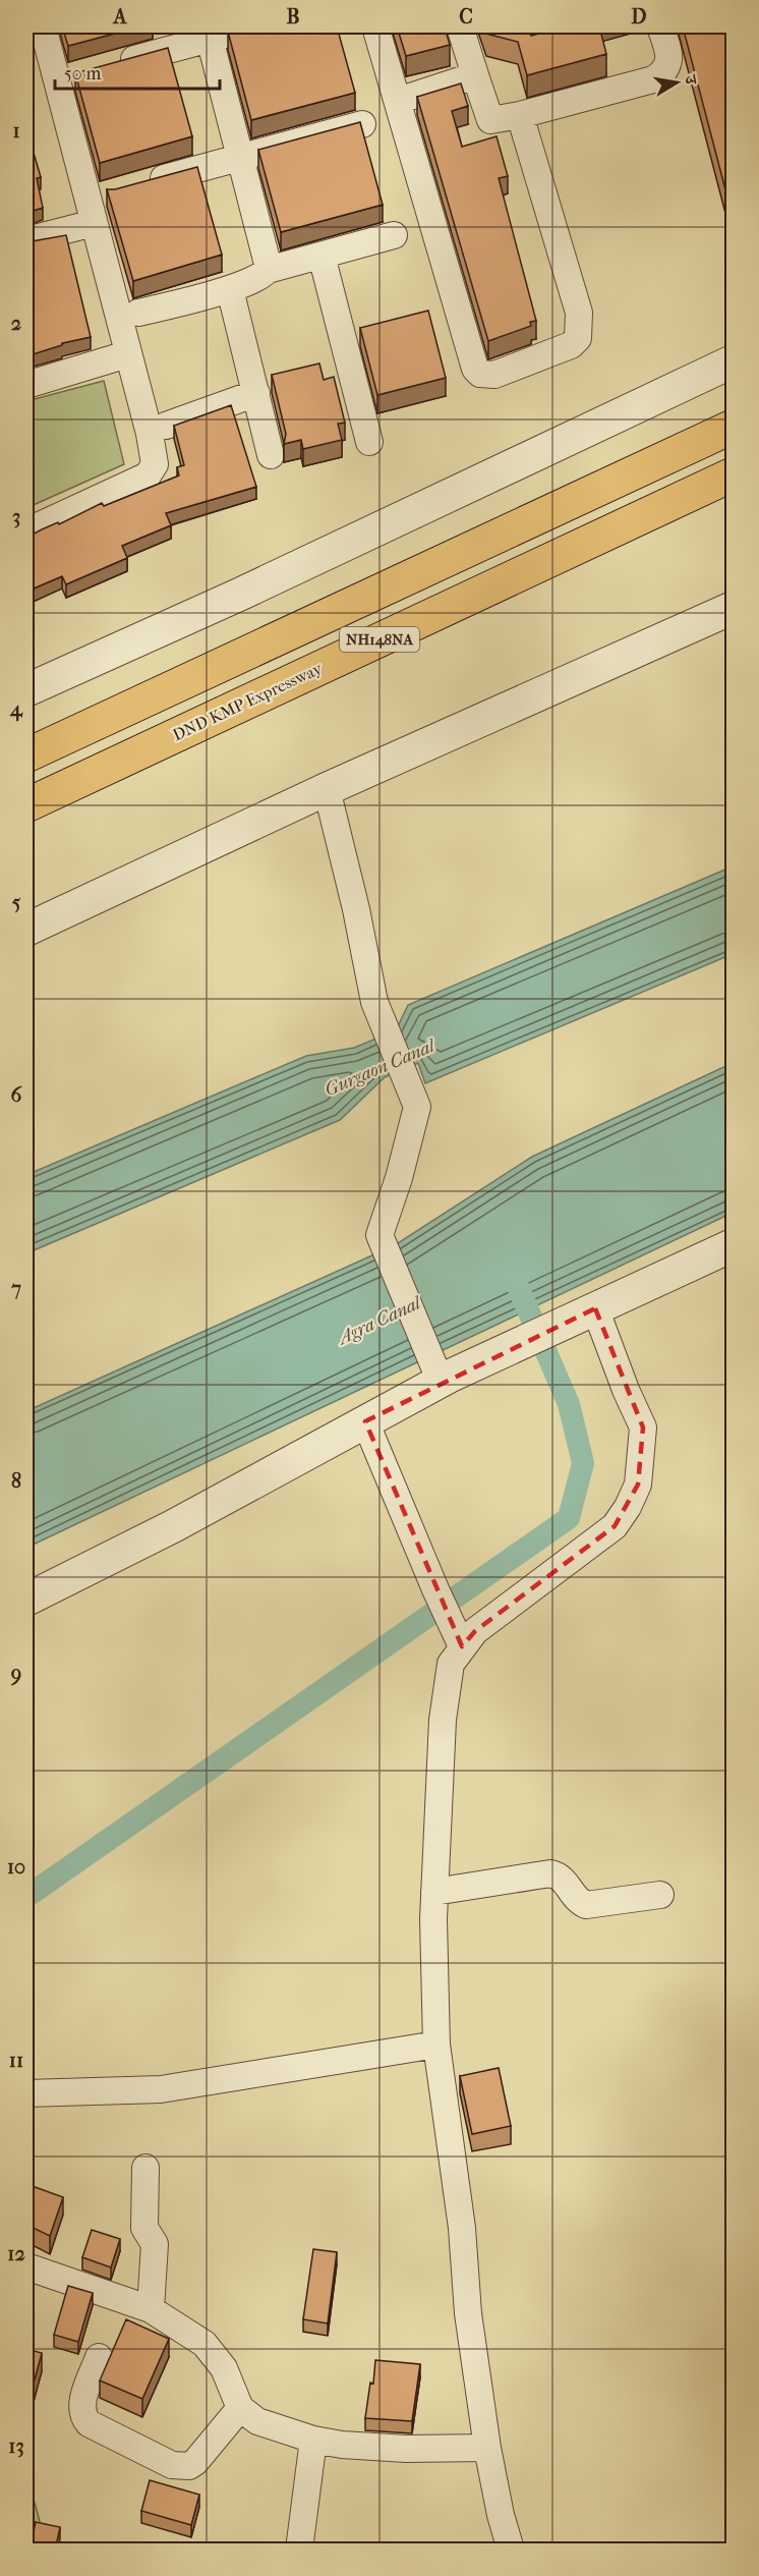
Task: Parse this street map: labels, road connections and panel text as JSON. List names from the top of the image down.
{
  "streets": {
    "highway": ["NH148NA", "DND KMP Expressway"]
  },
  "water": ["Gurgaon Canal", "Agra Canal"],
  "scale_bar": "50 m",
  "north": "right",
  "grid": {
    "columns": [
      "A",
      "B",
      "C",
      "D"
    ],
    "rows": [
      "1",
      "2",
      "3",
      "4",
      "5",
      "6",
      "7",
      "8",
      "9",
      "10",
      "11",
      "12",
      "13"
    ]
  }
}
